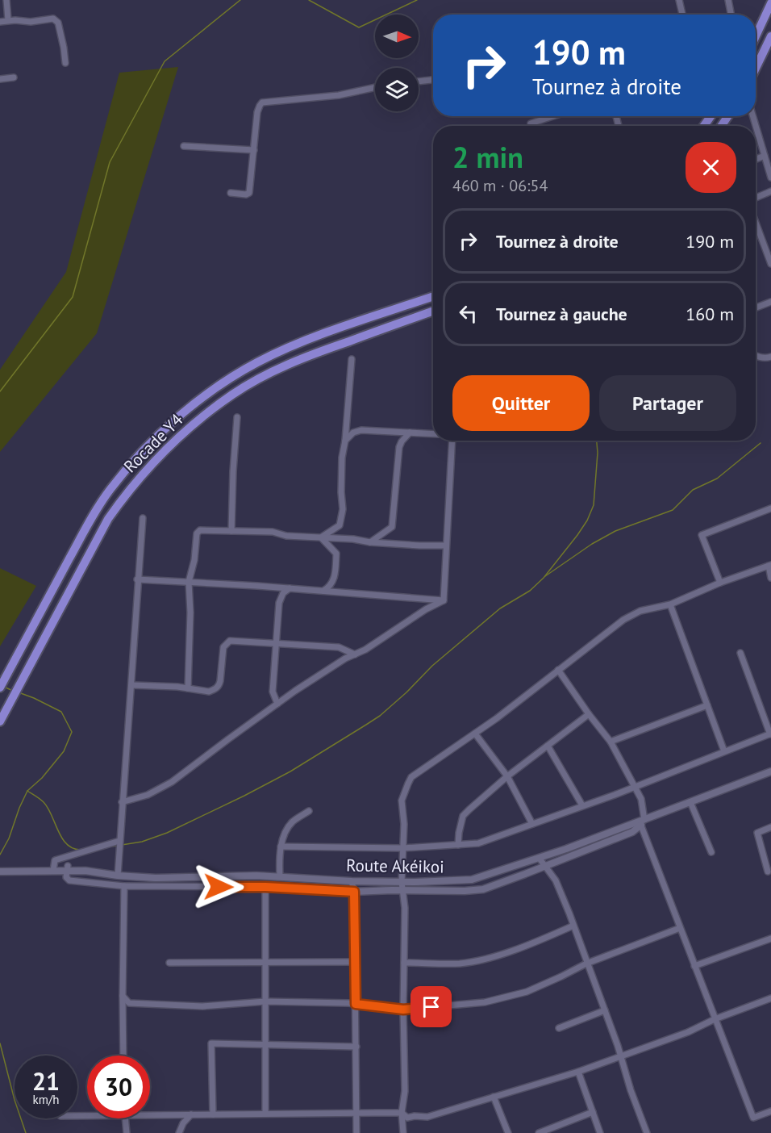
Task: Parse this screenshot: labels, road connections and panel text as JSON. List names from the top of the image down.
{
  "streets": {
    "highway": ["Rocade Y4"],
    "street": ["Route Akéikoi"]
  },
  "north": "right",
  "page": {
    "turn": ["190 m", "Tournez à droite"],
    "heading": ["2 min", "460 m · 06:54"],
    "list": [
      {
        "name": "Tournez à droite",
        "value": "190 m"
      },
      {
        "name": "Tournez à gauche",
        "value": "160 m"
      }
    ],
    "buttons": ["Quitter", "Partager"],
    "speed": "21 km/h",
    "limit": "30"
  }
}
